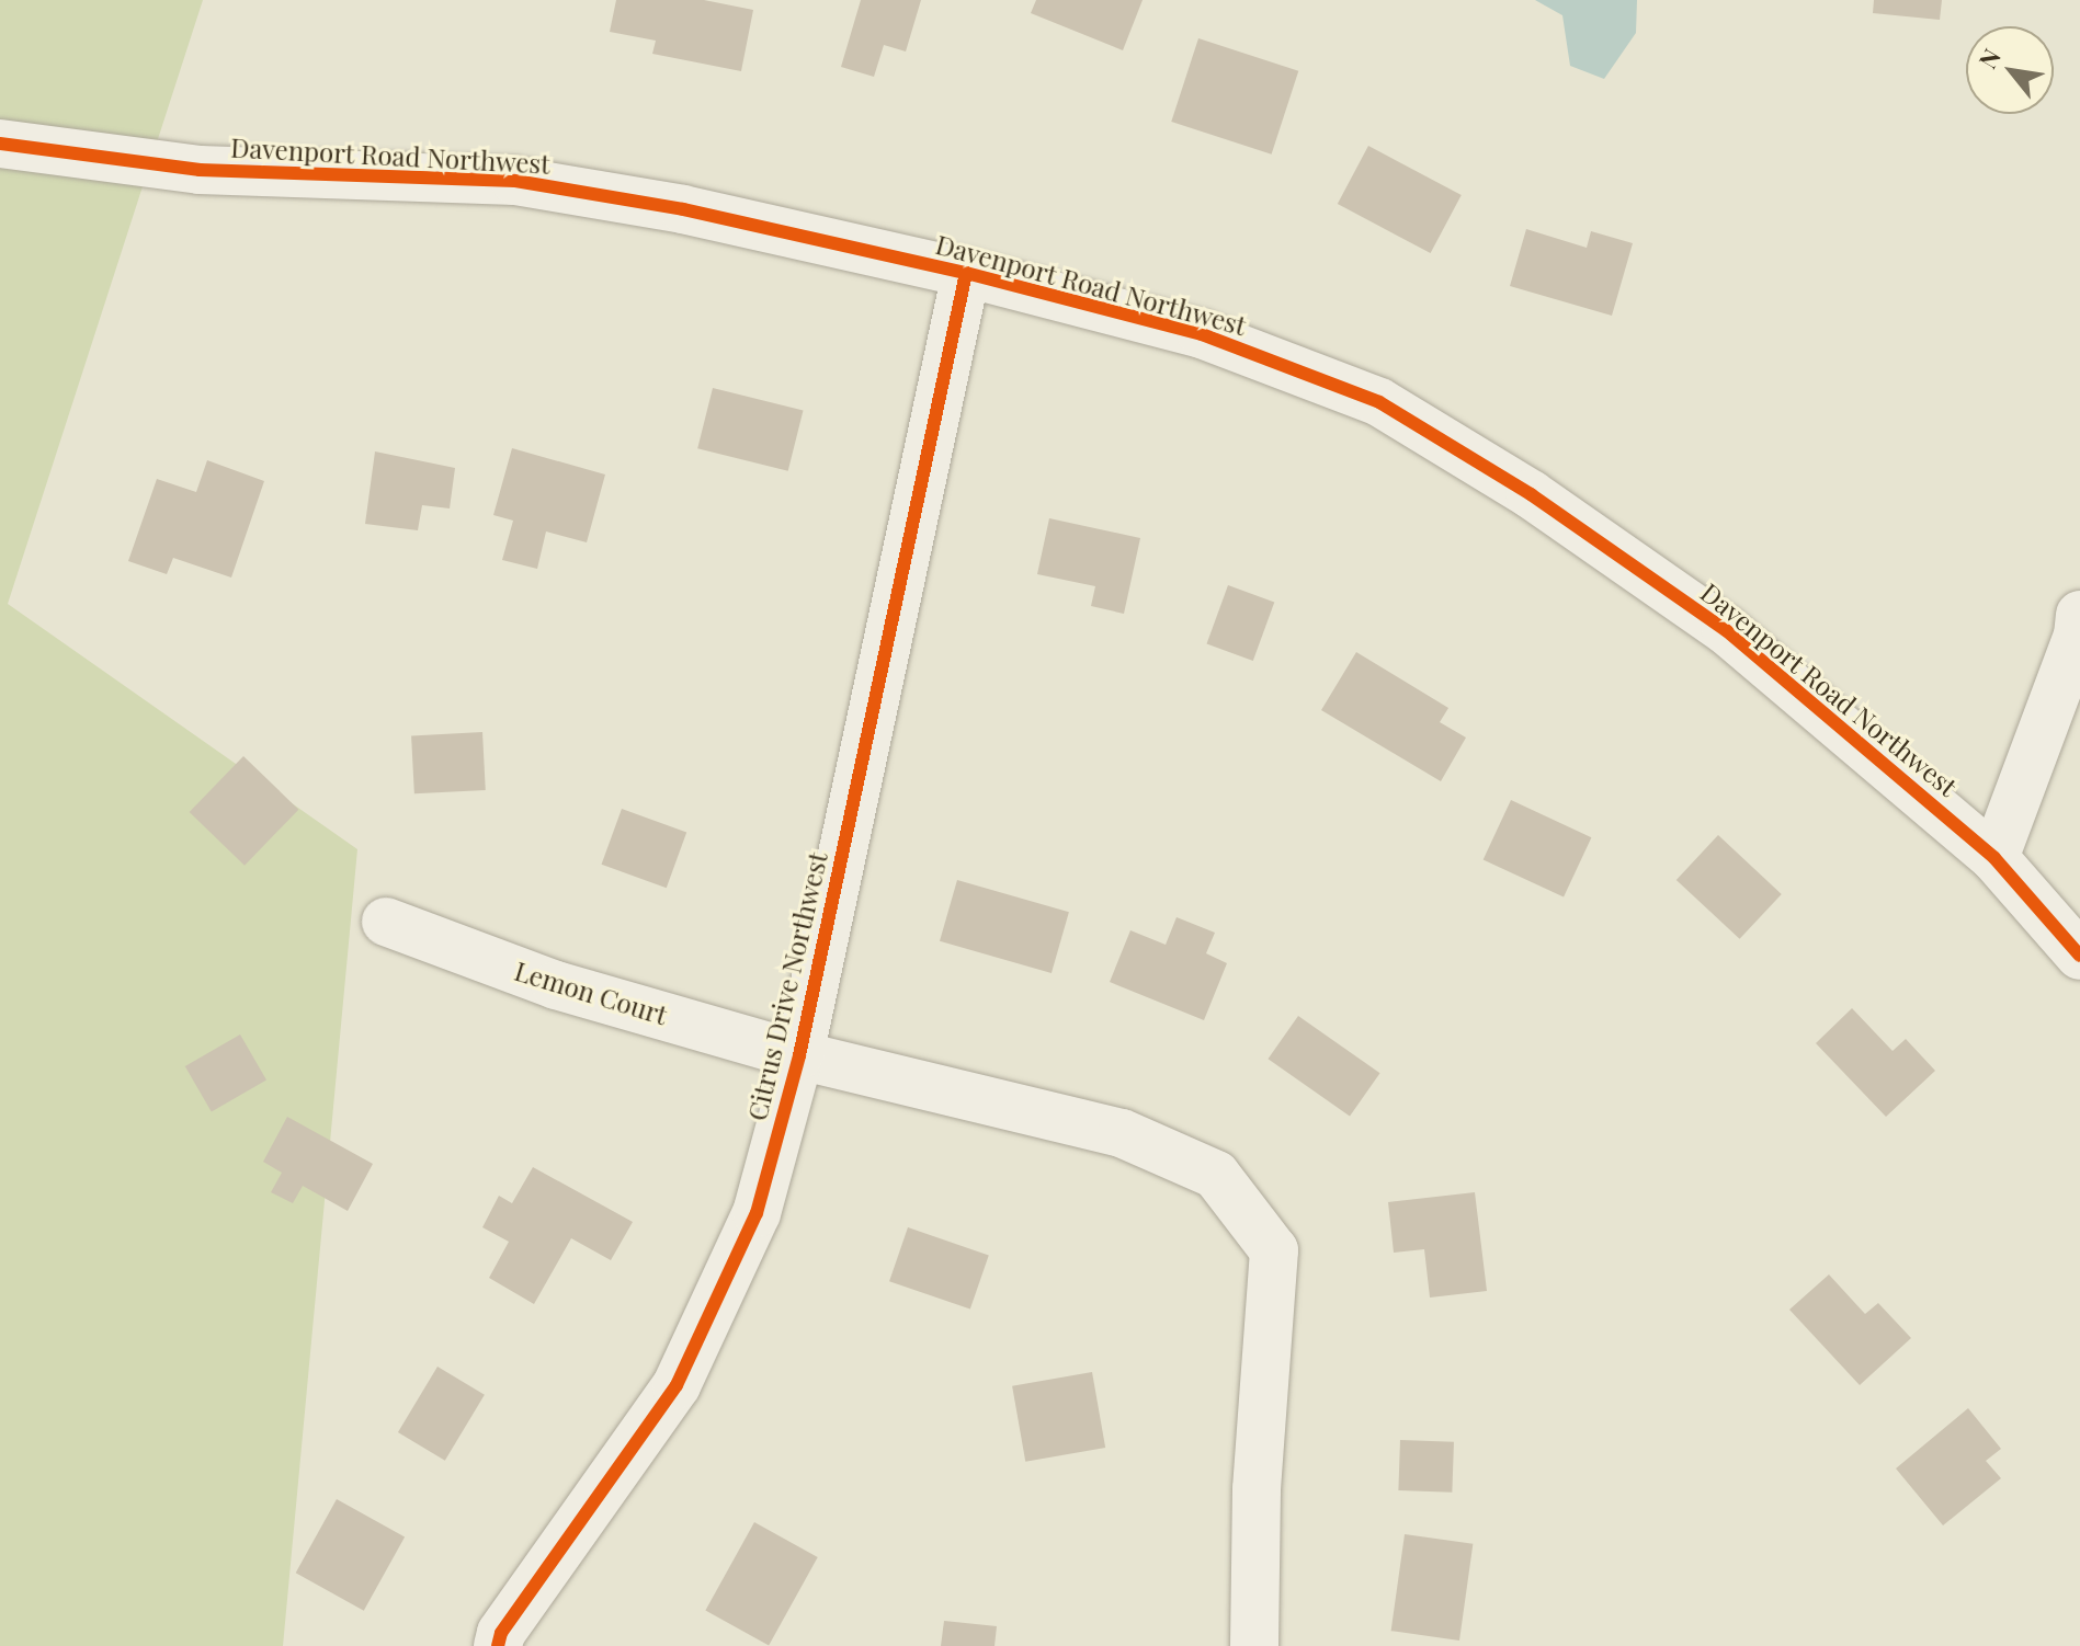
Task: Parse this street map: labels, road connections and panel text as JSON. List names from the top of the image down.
{
  "streets": {
    "street": ["Davenport Road Northwest", "Citrus Drive Northwest", "Lemon Court"]
  },
  "crossings": [
    ["Davenport Road Northwest", "Citrus Drive Northwest"],
    ["Citrus Drive Northwest", "Lemon Court"]
  ],
  "north": "top left"
}
